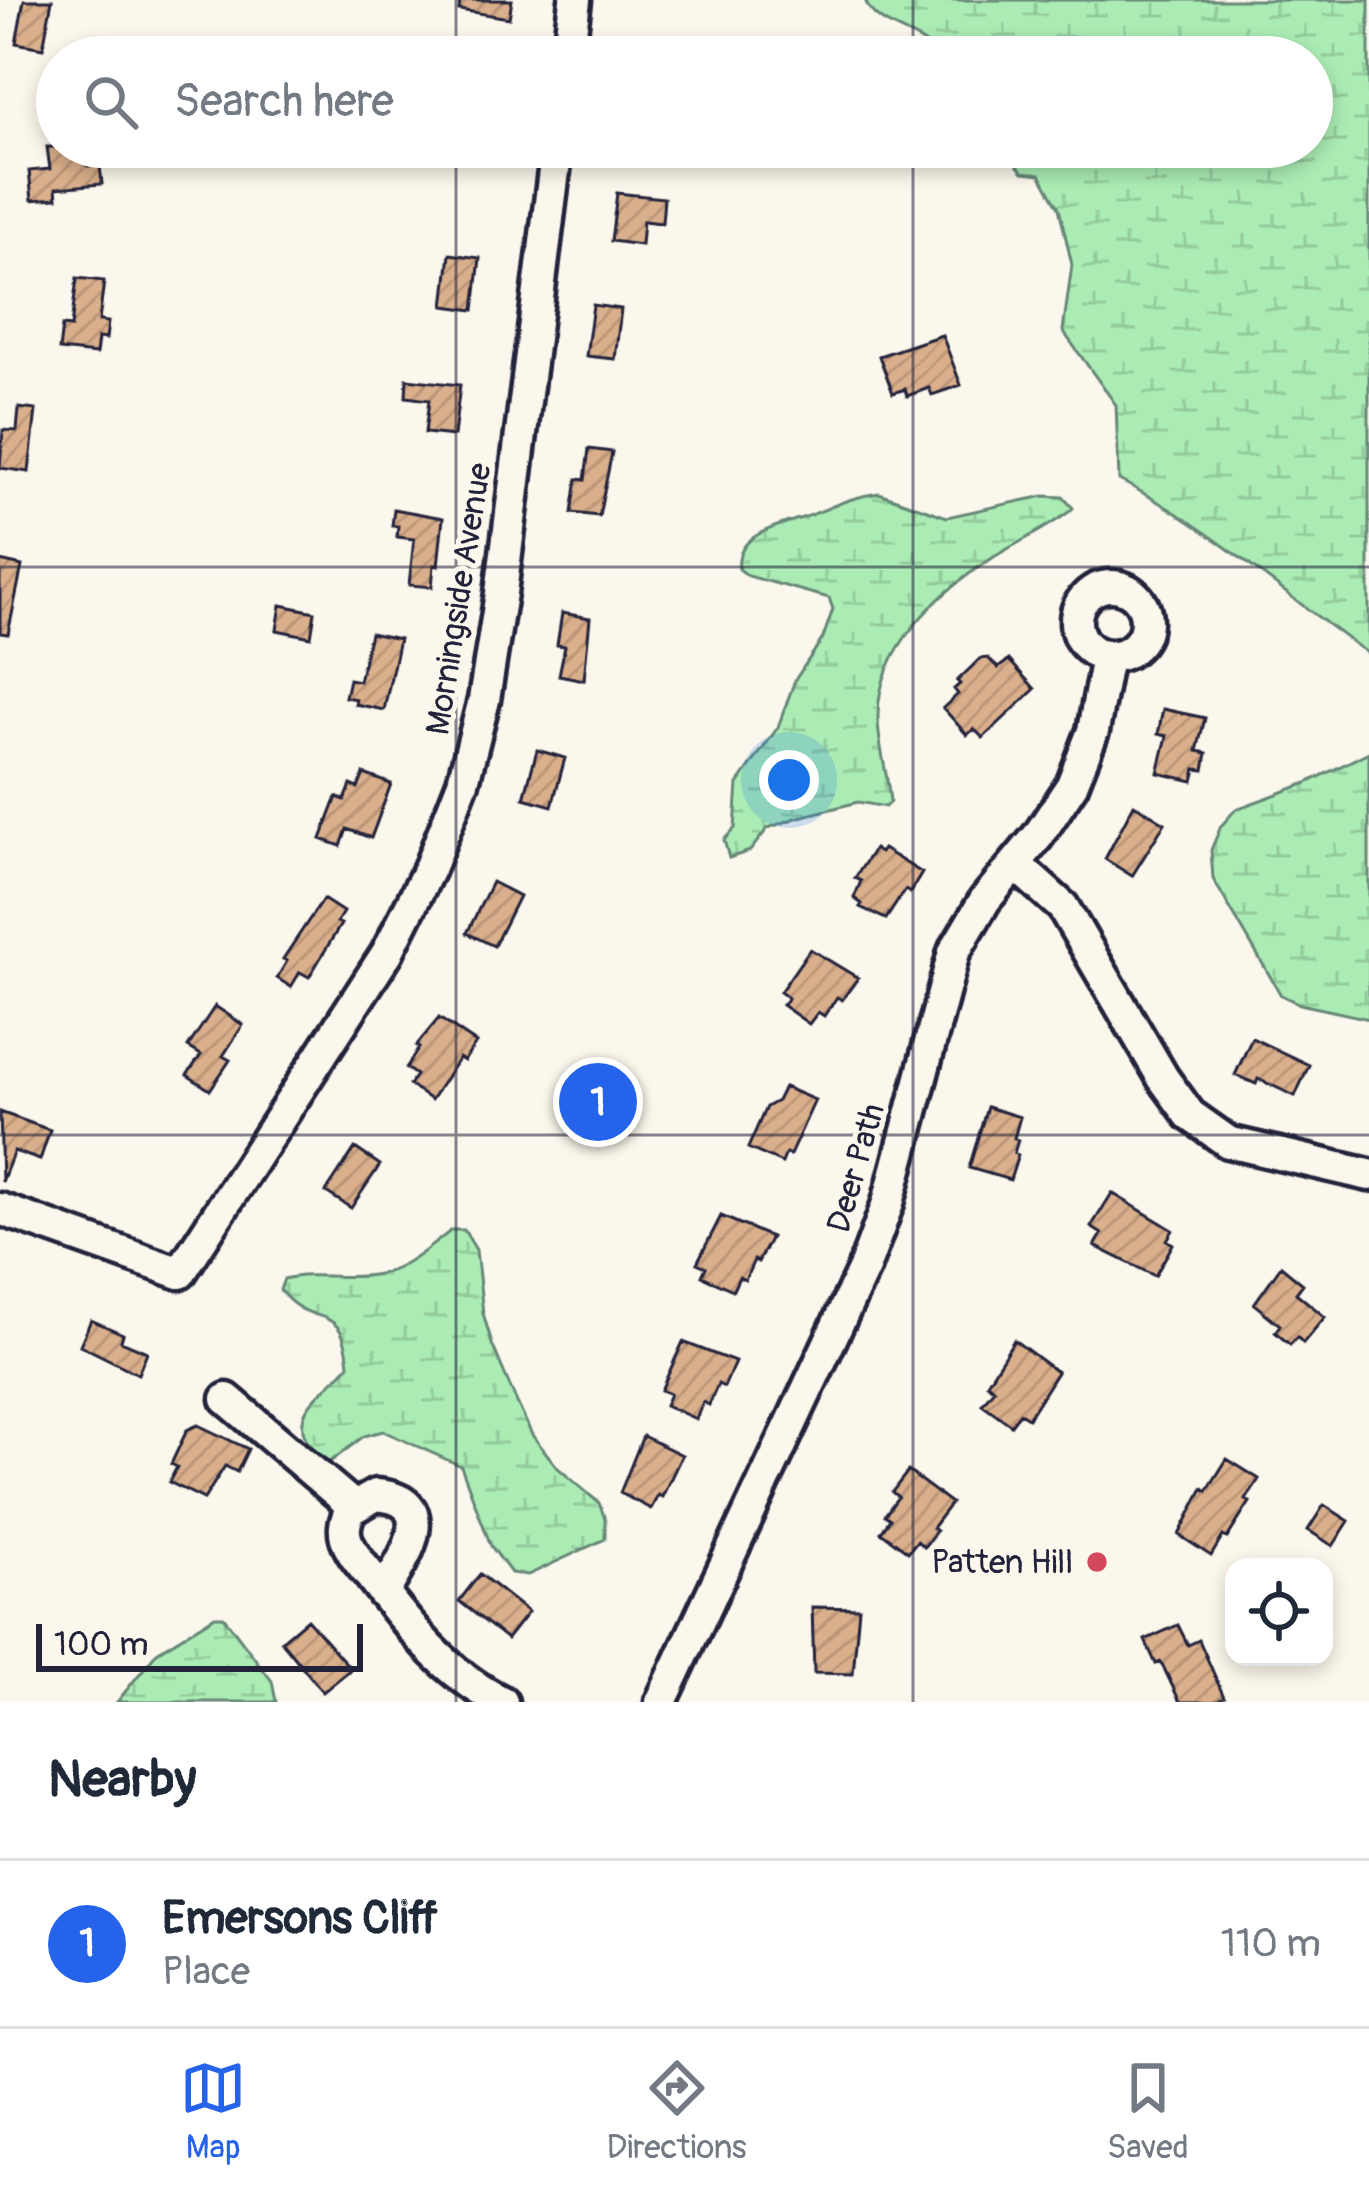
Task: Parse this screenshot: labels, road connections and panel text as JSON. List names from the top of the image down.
{
  "streets": {
    "street": ["Morningside Avenue", "Deer Path"]
  },
  "places": ["Patten Hill"],
  "scale_bar": "100 m",
  "page": {
    "search": "Search here",
    "pins": "1",
    "scale": "100 m",
    "heading": "Nearby",
    "list": [
      {
        "mark": "1",
        "name": "Emersons Cliff",
        "note": "Place",
        "value": "110 m"
      }
    ],
    "nav": ["Map", "Directions", "Saved"]
  }
}
